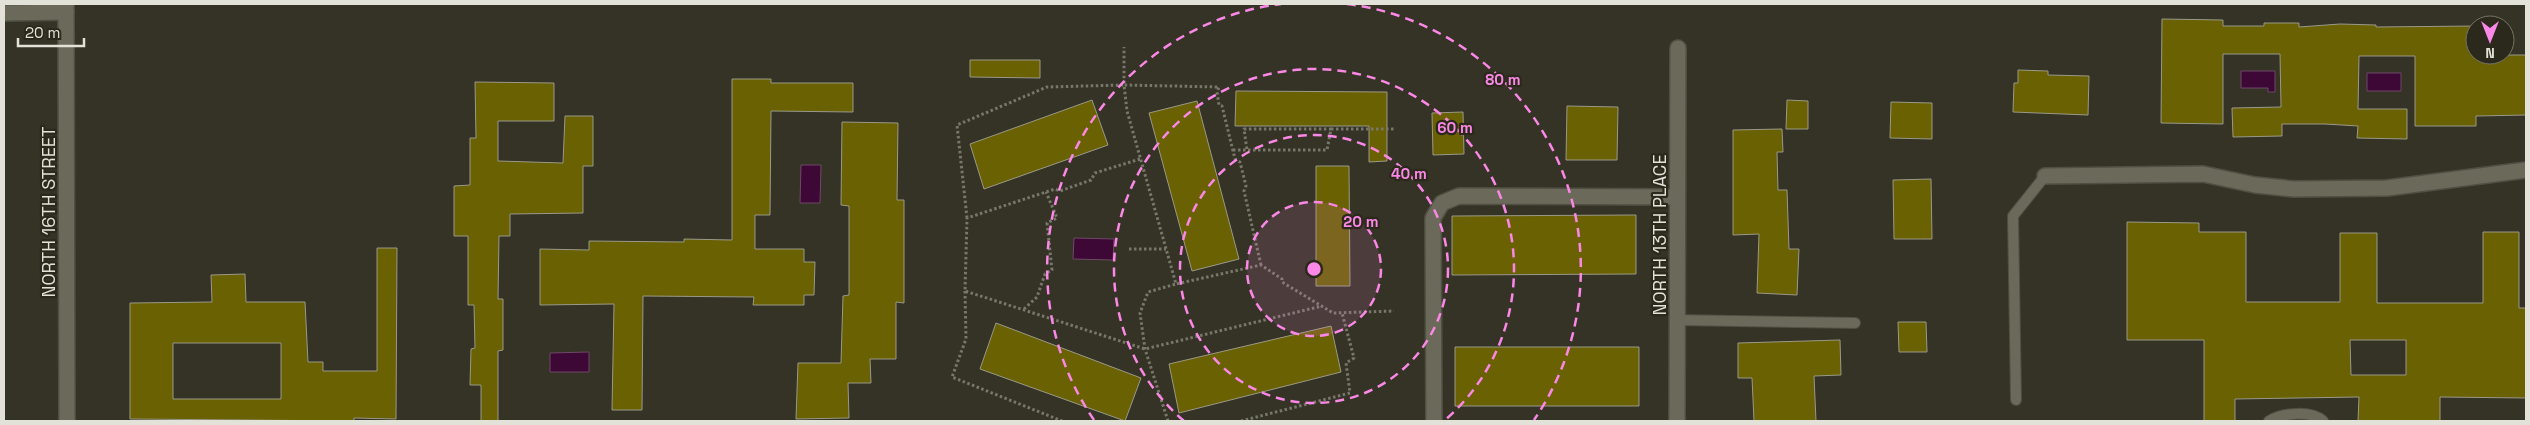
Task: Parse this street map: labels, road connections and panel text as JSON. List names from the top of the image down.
{
  "streets": {
    "street": ["NORTH 16TH STREET", "NORTH 13TH PLACE"]
  },
  "scale_bar": "20 m",
  "north": "bottom",
  "rings": [
    "80 m",
    "60 m",
    "40 m",
    "20 m"
  ]
}
